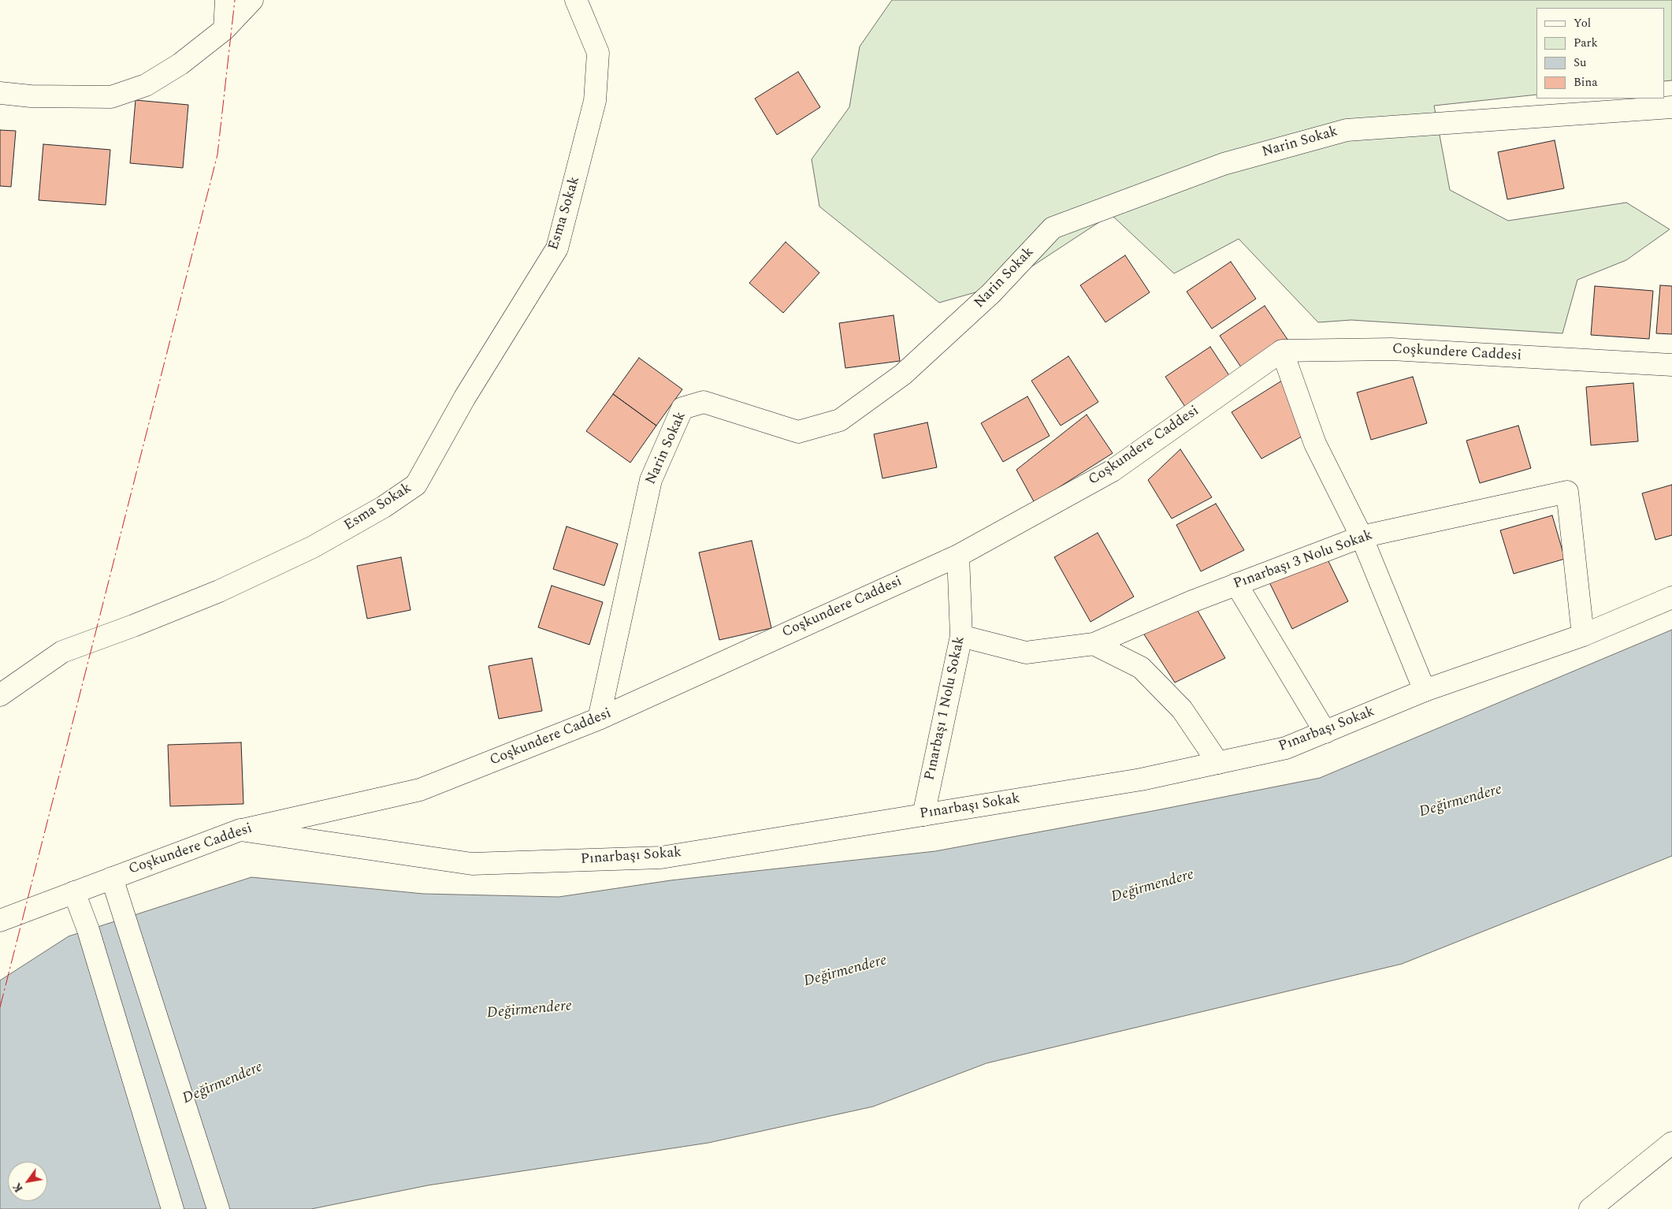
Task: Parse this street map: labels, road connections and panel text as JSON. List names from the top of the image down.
{
  "streets": {
    "street": [
      "Narin Sokak",
      "Esma Sokak",
      "Coşkundere Caddesi",
      "Pınarbaşı 3 Nolu Sokak",
      "Pınarbaşı 1 Nolu Sokak",
      "Pınarbaşı Sokak"
    ]
  },
  "crossings": [
    ["Narin Sokak", "Coşkundere Caddesi"],
    ["Coşkundere Caddesi", "Pınarbaşı 1 Nolu Sokak"],
    ["Coşkundere Caddesi", "Pınarbaşı Sokak"],
    ["Pınarbaşı 3 Nolu Sokak", "Pınarbaşı 1 Nolu Sokak"],
    ["Pınarbaşı 3 Nolu Sokak", "Pınarbaşı Sokak"],
    ["Pınarbaşı 1 Nolu Sokak", "Pınarbaşı Sokak"]
  ],
  "water": ["Değirmendere"],
  "legend": [
    "Yol",
    "Park",
    "Su",
    "Bina"
  ],
  "north": "bottom left"
}
